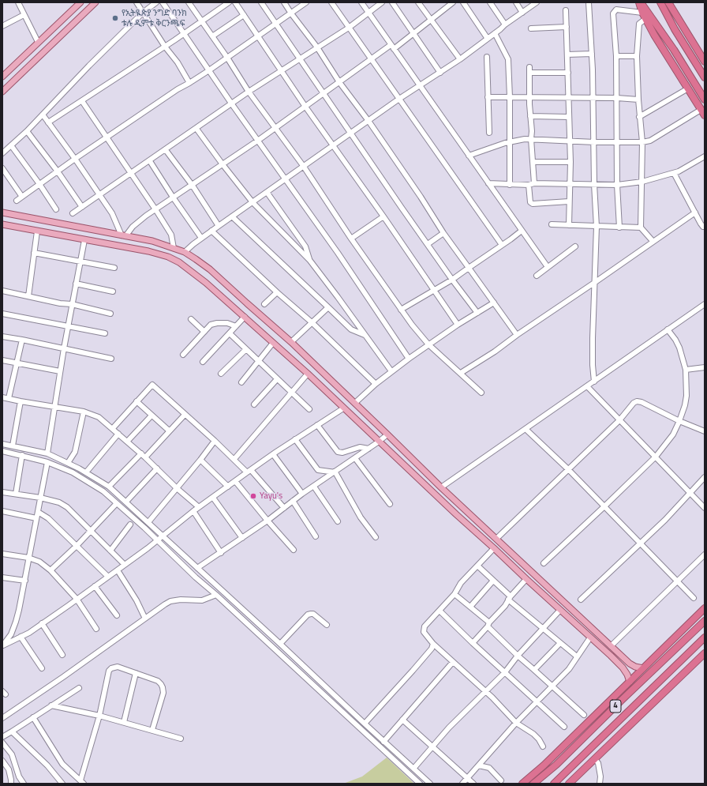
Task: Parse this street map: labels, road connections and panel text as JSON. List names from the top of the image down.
{
  "streets": {
    "highway": ["4"]
  },
  "places": ["የኢትዪጵያ ንግድ ባንክ ቱሉ ዲምቱ ቅርንጫፍ", "Yayu's"]
}
